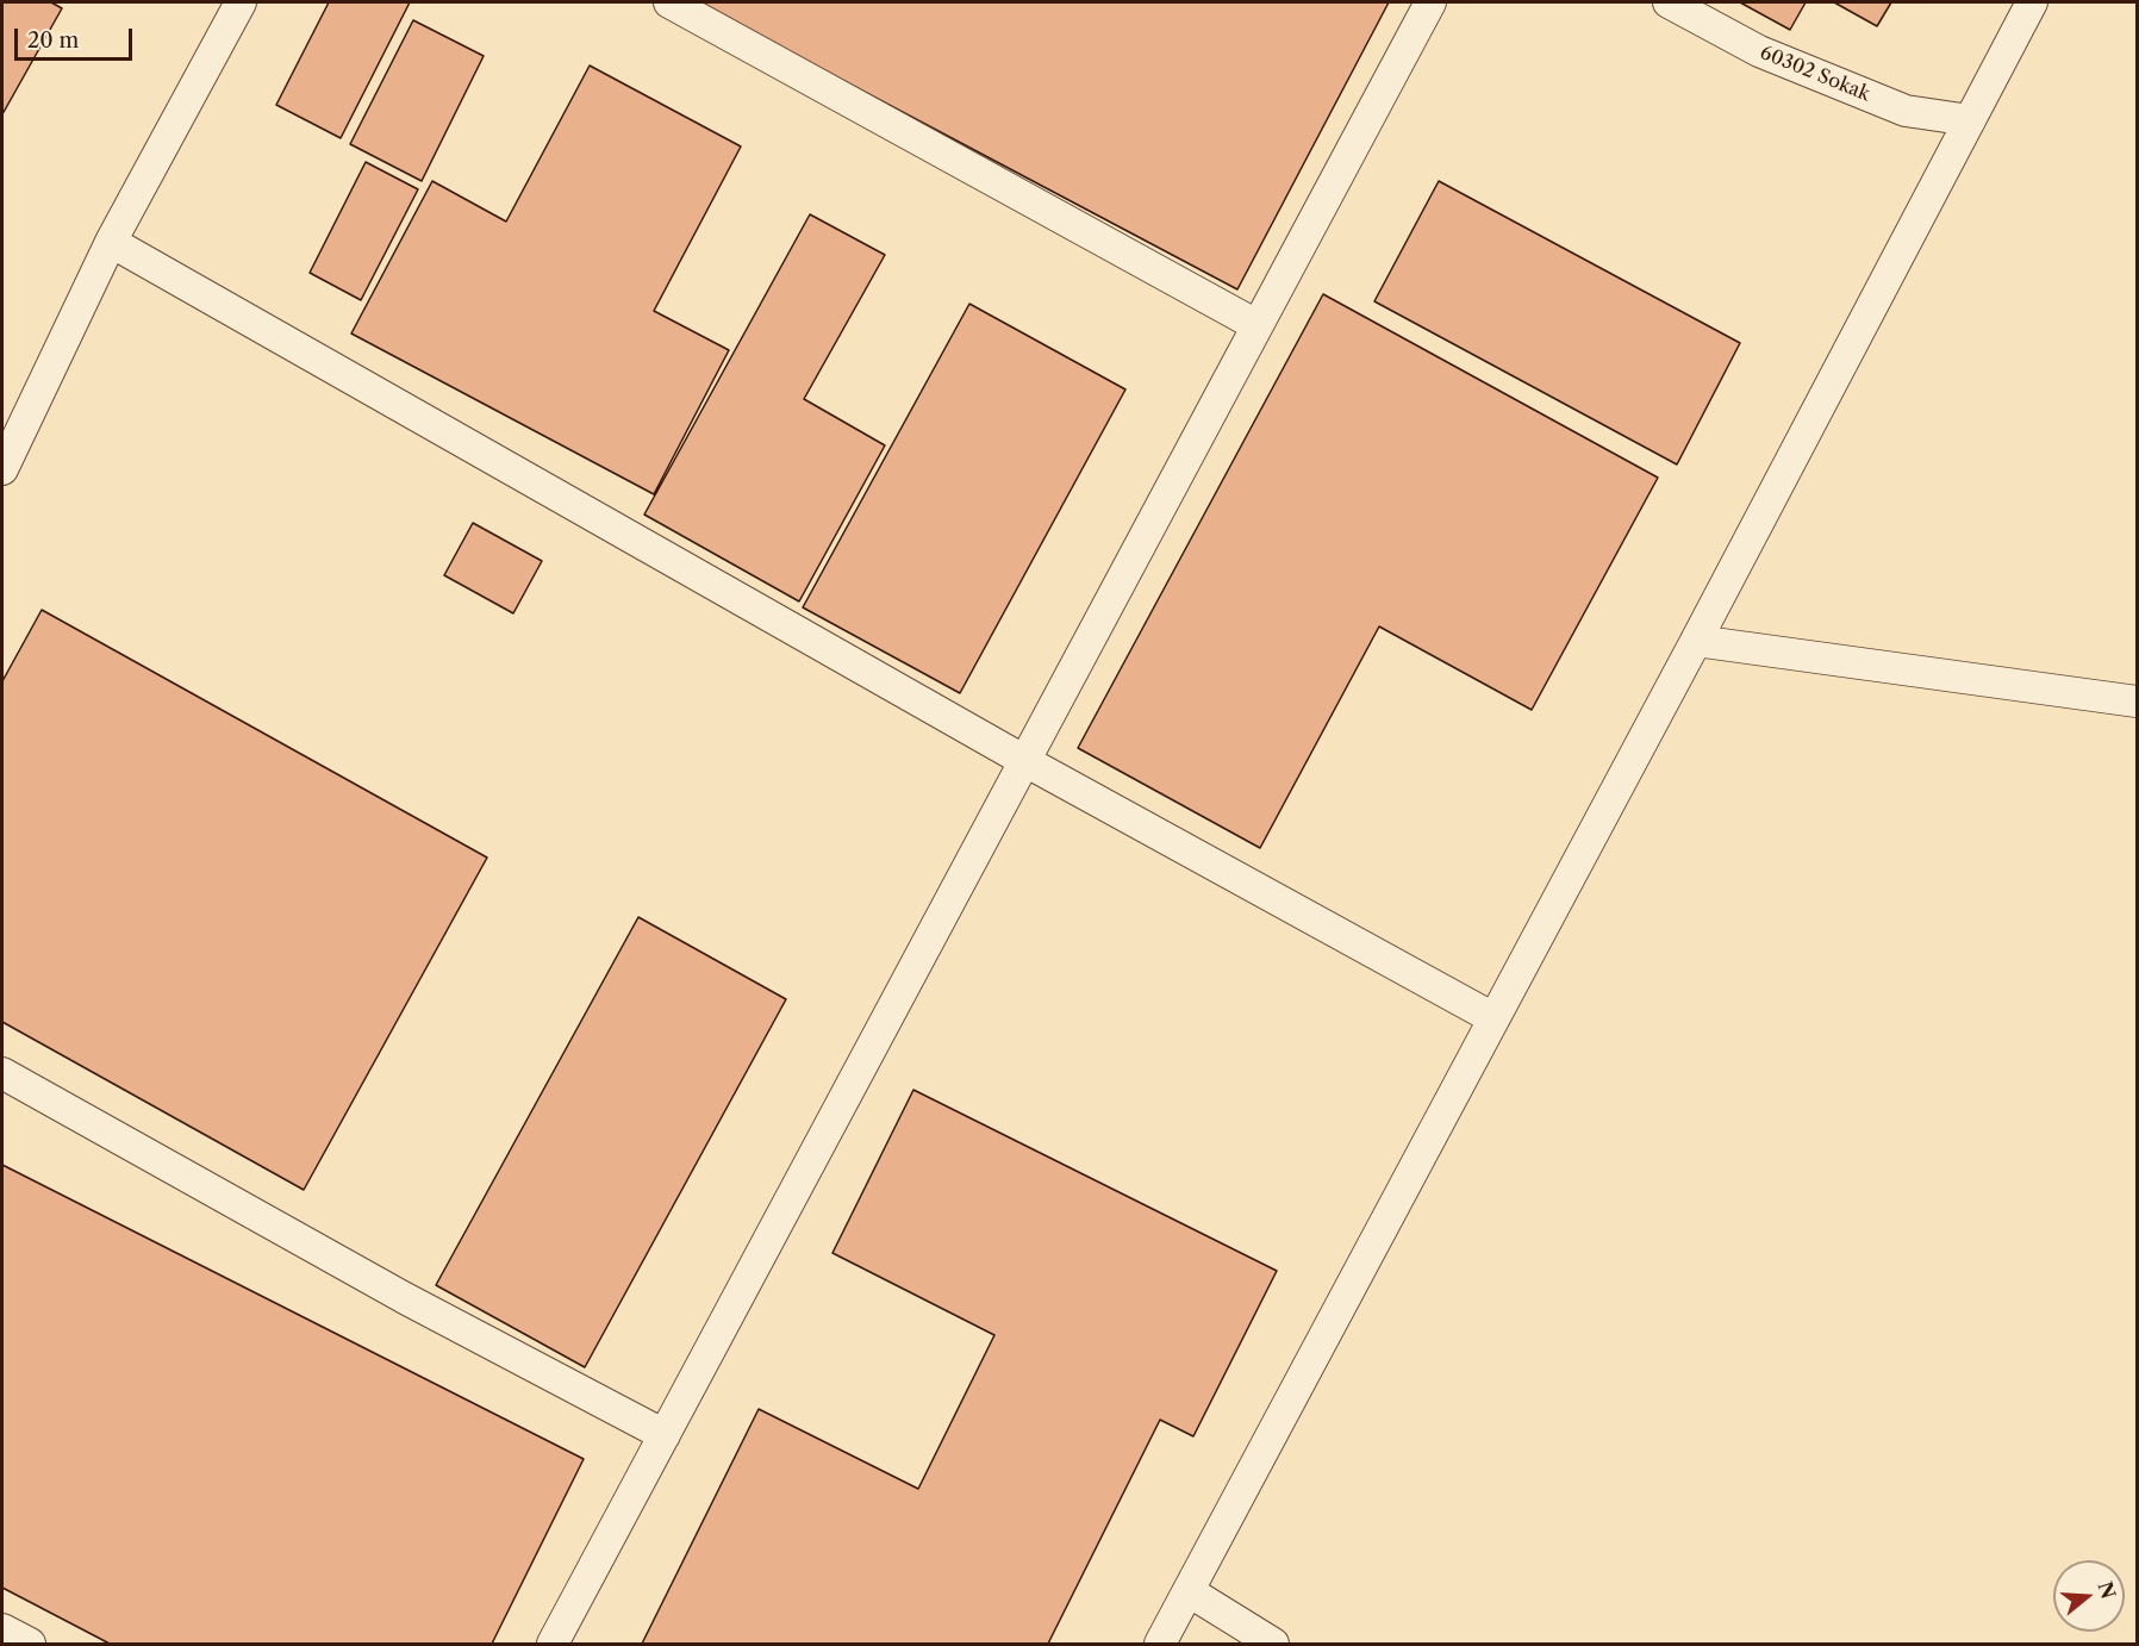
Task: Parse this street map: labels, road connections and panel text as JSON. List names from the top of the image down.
{
  "streets": {
    "street": ["60302 Sokak"]
  },
  "scale_bar": "20 m",
  "north": "right"
}
